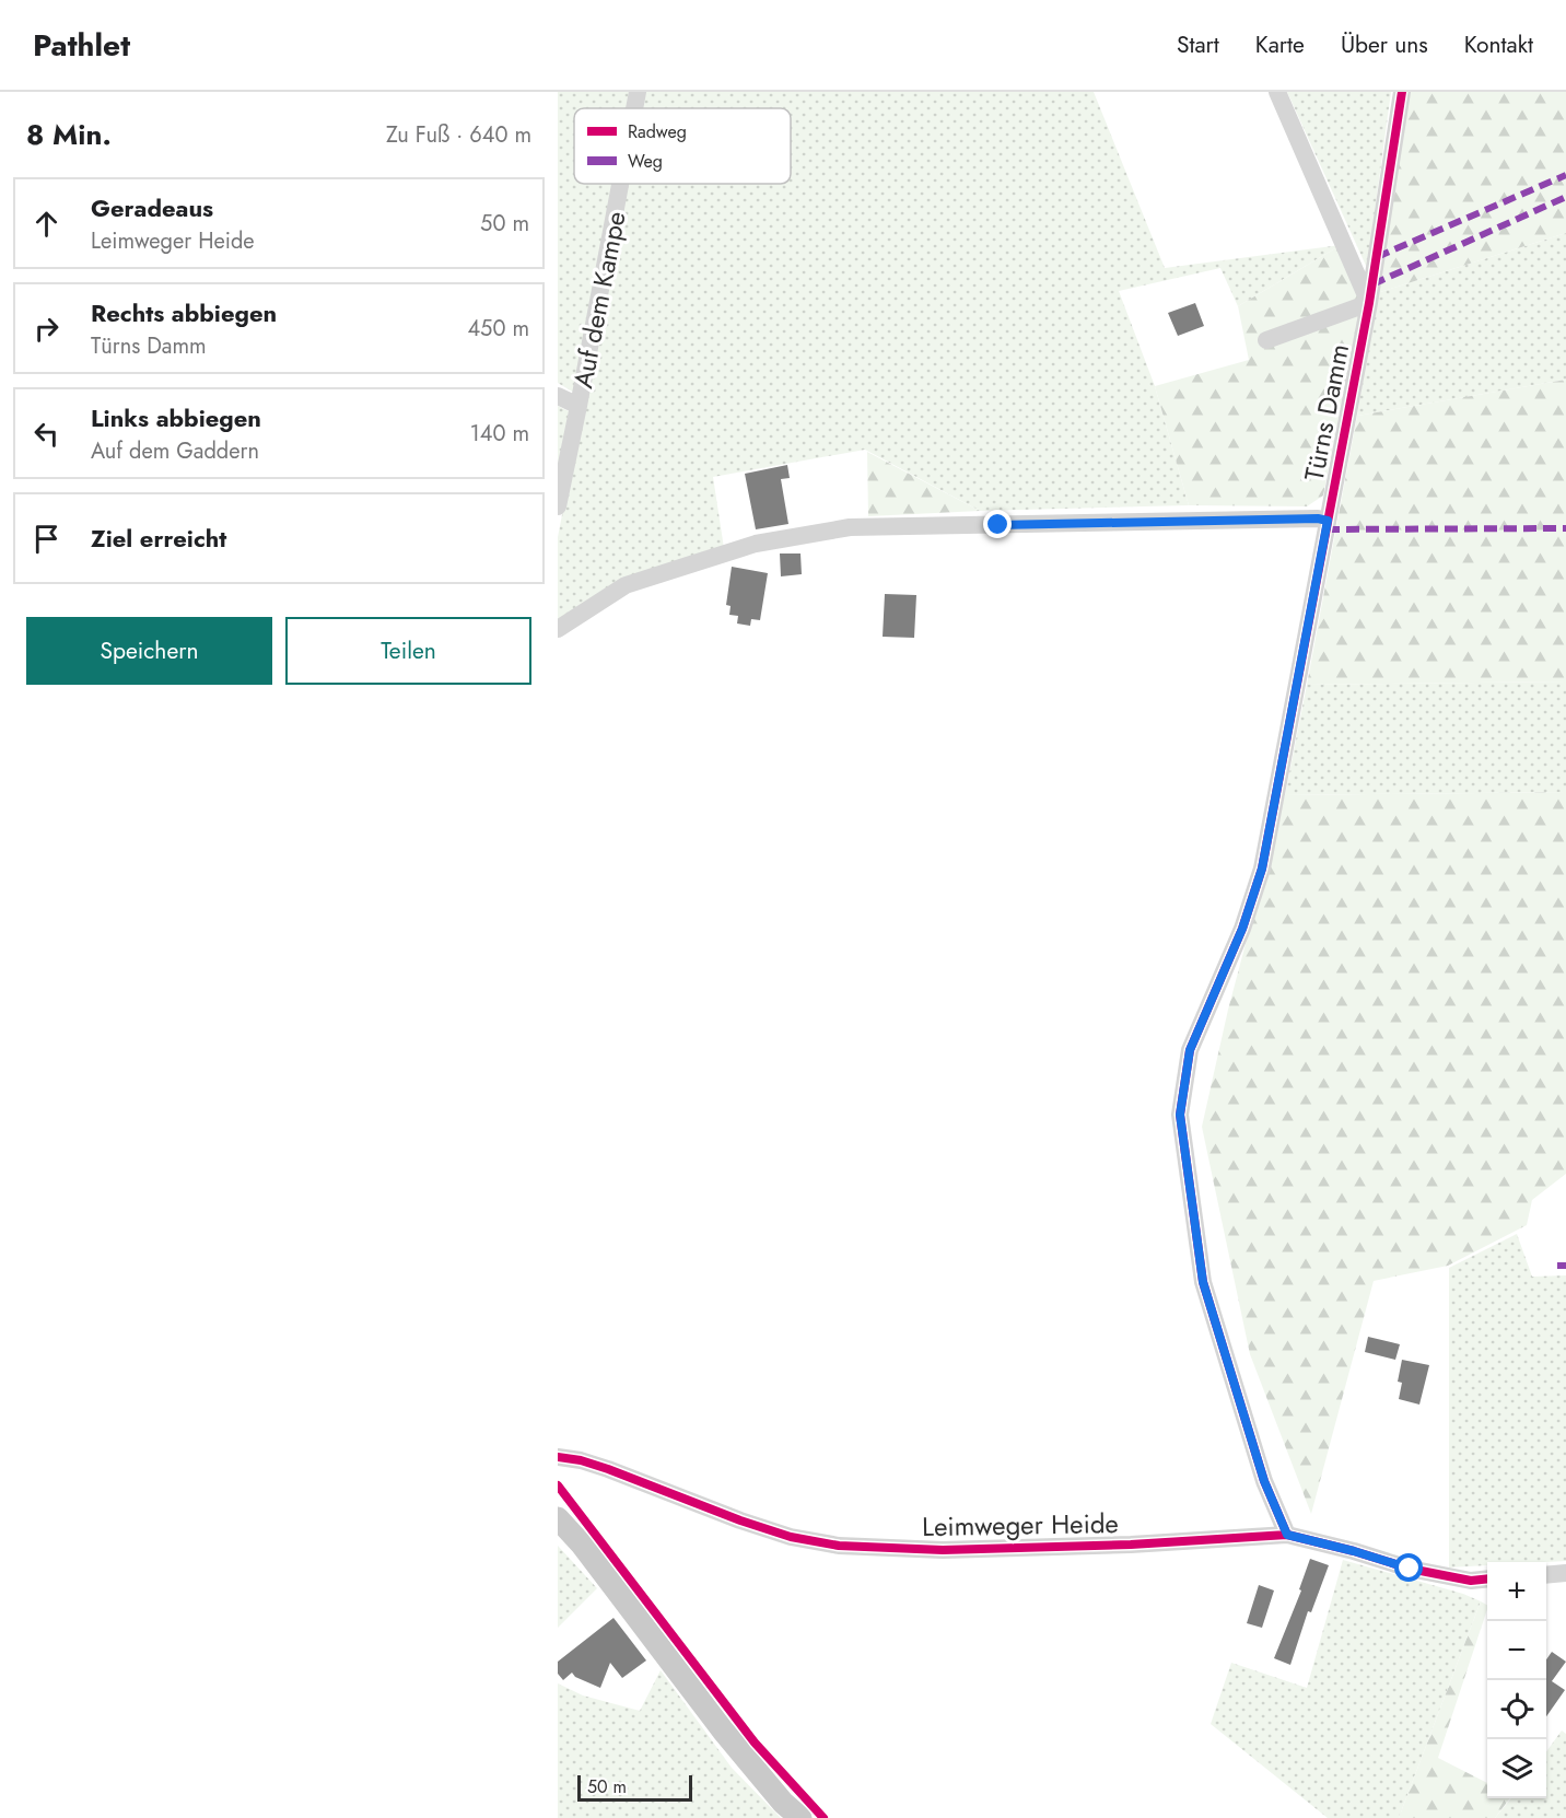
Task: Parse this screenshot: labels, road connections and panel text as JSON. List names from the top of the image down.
{
  "streets": {
    "street": ["Auf dem Kampe", "Türns Damm", "Leimweger Heide"]
  },
  "crossings": [
    ["Türns Damm", "Leimweger Heide"]
  ],
  "legend": ["Radweg", "Weg"],
  "scale_bar": "50 m",
  "page": {
    "header": "Pathlet",
    "nav": [
      "Start",
      "Karte",
      "Über uns",
      "Kontakt"
    ],
    "heading": ["8 Min.", "Zu Fuß · 640 m"],
    "list": [
      ["Geradeaus", "Leimweger Heide", "50 m"],
      ["Rechts abbiegen", "Türns Damm", "450 m"],
      ["Links abbiegen", "Auf dem Gaddern", "140 m"],
      "Ziel erreicht"
    ],
    "buttons": ["Speichern", "Teilen"],
    "map_buttons": ["+", "−"],
    "scale": "50 m"
  }
}
